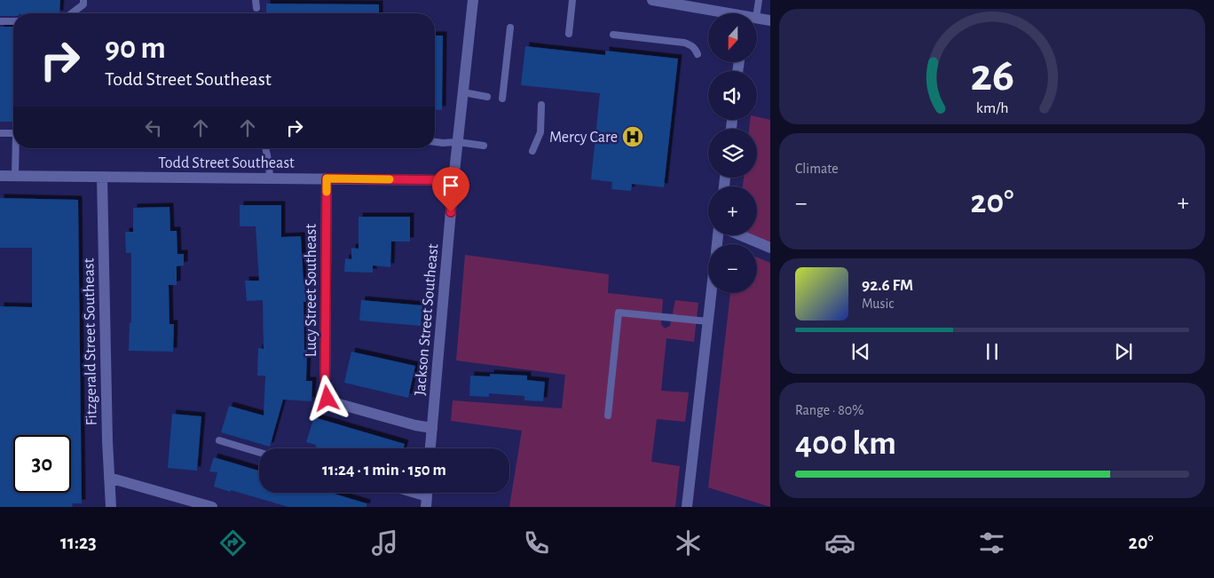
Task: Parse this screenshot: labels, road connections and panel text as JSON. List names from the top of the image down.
{
  "streets": {
    "street": [
      "Todd Street Southeast",
      "Lucy Street Southeast",
      "Jackson Street Southeast",
      "Fitzgerald Street Southeast"
    ]
  },
  "crossings": [
    ["Todd Street Southeast", "Lucy Street Southeast"],
    ["Todd Street Southeast", "Jackson Street Southeast"],
    ["Todd Street Southeast", "Fitzgerald Street Southeast"],
    ["Lucy Street Southeast", "Jackson Street Southeast"]
  ],
  "places": {
    "hospital": ["Mercy Care"]
  },
  "north": "bottom",
  "page": {
    "map_buttons": ["+", "−"],
    "turn": ["90 m", "Todd Street Southeast"],
    "tile": [
      "Climate",
      ["Range · 80%", "400 km"]
    ],
    "heat": ["−", "20°", "+"],
    "song": ["92.6 FM", "Music"],
    "limit": "30",
    "trip": "11:24 · 1 min · 150 m",
    "tabs": ["11:23", "20°"],
    "gauge": ["26", "km/h"]
  }
}
